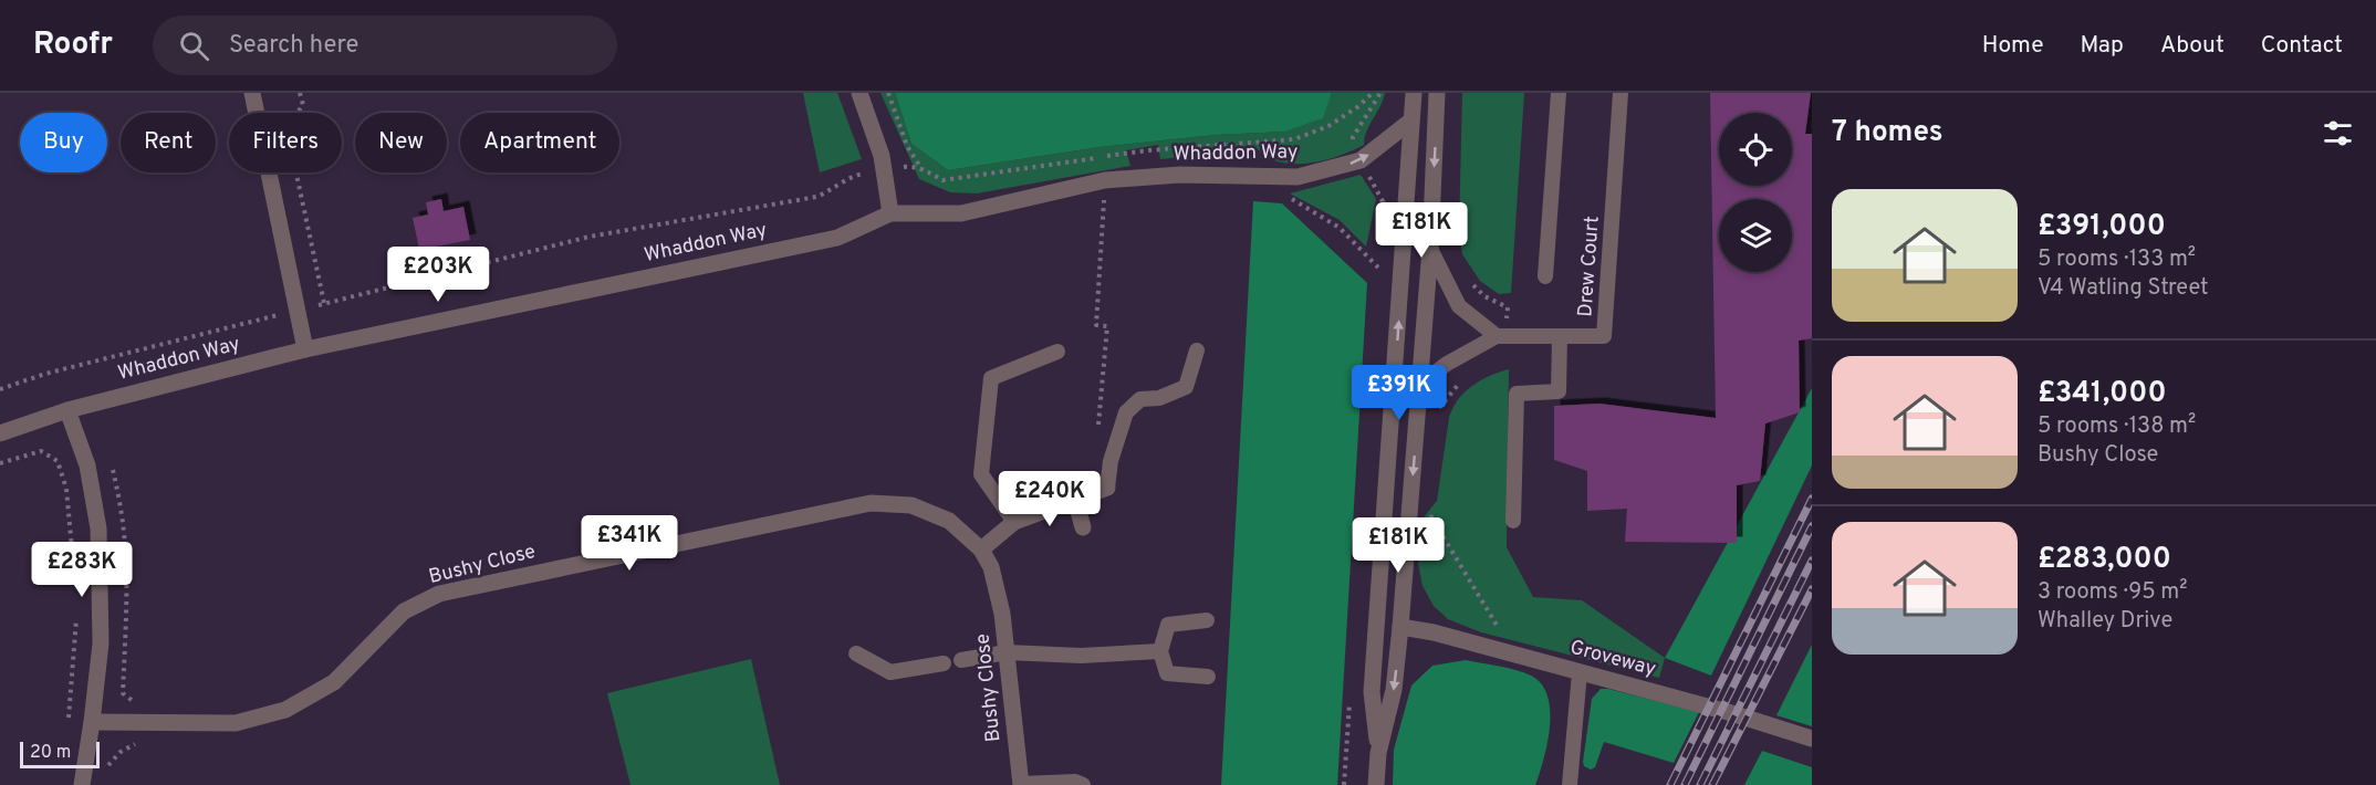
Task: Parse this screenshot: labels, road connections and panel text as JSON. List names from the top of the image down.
{
  "streets": {
    "street": ["Whaddon Way", "Bushy Close", "Groveway"],
    "lane": ["Drew Court"]
  },
  "scale_bar": "20 m",
  "page": {
    "header": "Roofr",
    "search": "Search here",
    "nav": [
      "Home",
      "Map",
      "About",
      "Contact"
    ],
    "heading": "7 homes",
    "chip": [
      "Buy",
      "Rent",
      "Filters",
      "New",
      "Apartment"
    ],
    "list": [
      {
        "name": "£391,000",
        "note": "5 rooms · 133 m² · V4 Watling Street"
      },
      {
        "name": "£341,000",
        "note": "5 rooms · 138 m² · Bushy Close"
      },
      {
        "name": "£283,000",
        "note": "3 rooms · 95 m² · Whalley Drive"
      }
    ],
    "price": [
      "£181K",
      "£203K",
      "£391K",
      "£240K",
      "£341K",
      "£181K",
      "£283K"
    ],
    "scale": "20 m"
  }
}
